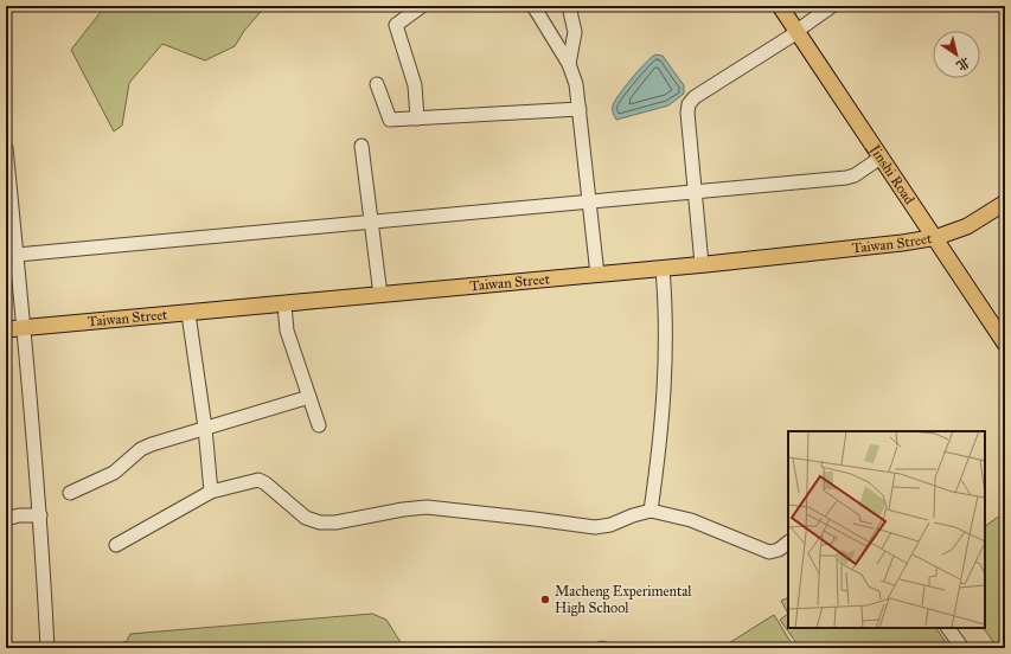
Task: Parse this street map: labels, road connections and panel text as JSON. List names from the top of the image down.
{
  "streets": {
    "main road": ["Jinshi Road", "Taiwan Street"]
  },
  "crossings": [
    ["Jinshi Road", "Taiwan Street"]
  ],
  "places": ["Macheng Experimental High School"],
  "north": "bottom right"
}
